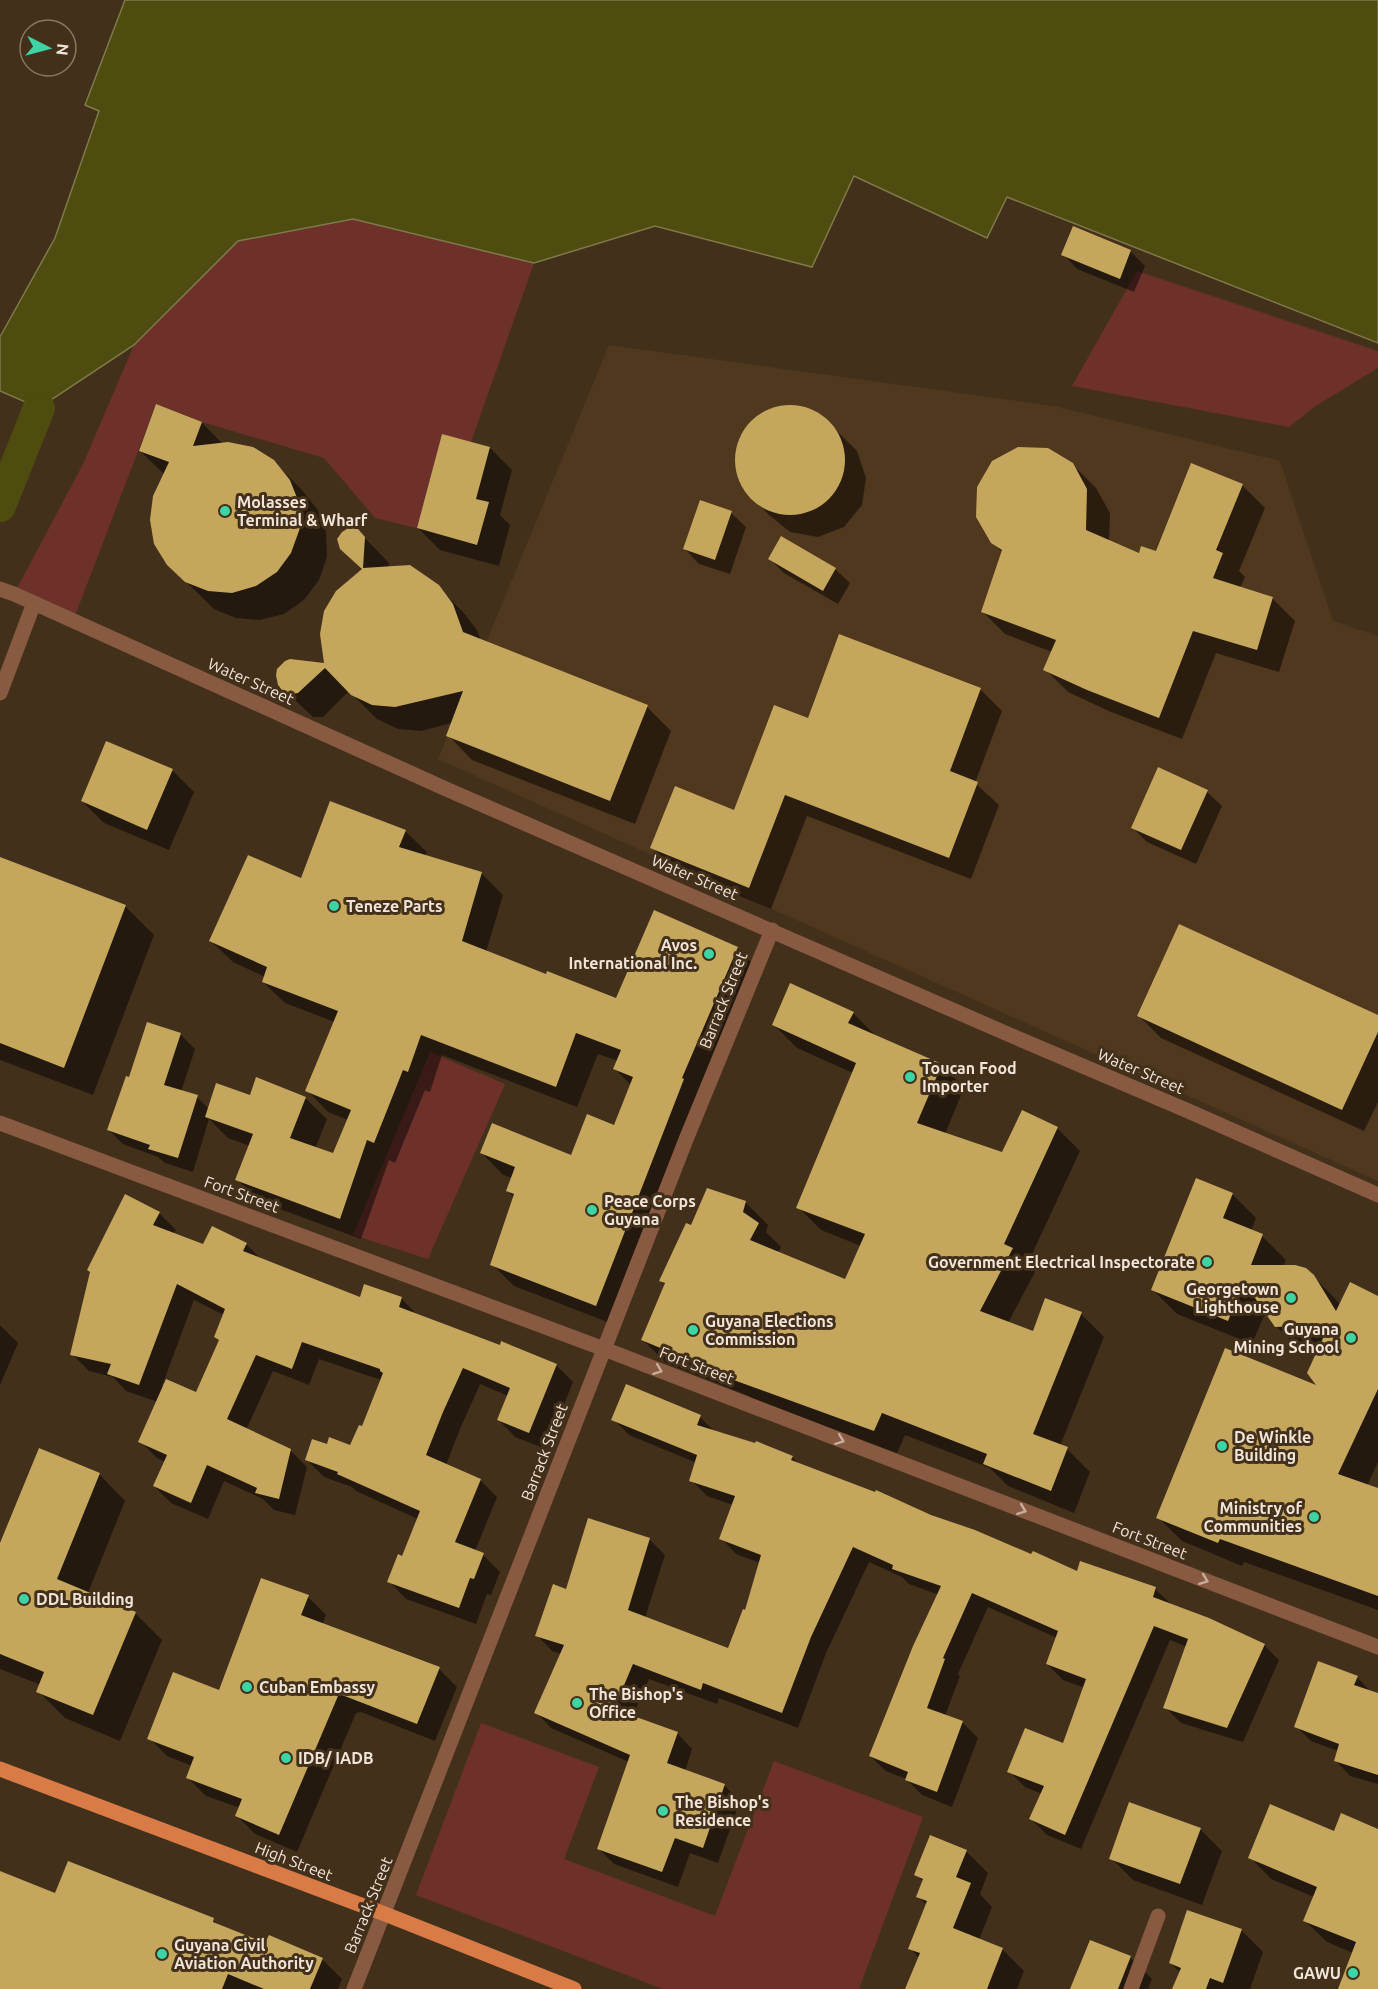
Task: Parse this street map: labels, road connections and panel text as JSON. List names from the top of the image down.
{
  "streets": {
    "main road": ["High Street"],
    "street": ["Water Street", "Barrack Street", "Fort Street"]
  },
  "crossings": [
    ["Water Street", "Barrack Street"],
    ["Barrack Street", "Fort Street"],
    ["Barrack Street", "High Street"]
  ],
  "one_way": ["Fort Street"],
  "places": [
    "Molasses Terminal & Wharf",
    "Teneze Parts",
    "Avos International Inc.",
    "Toucan Food Importer",
    "Peace Corps Guyana",
    "Government Electrical Inspectorate",
    "Georgetown Lighthouse",
    "Guyana Elections Commission",
    "Guyana Mining School",
    "De Winkle Building",
    "Ministry of Communities",
    "DDL Building",
    "Cuban Embassy",
    "The Bishop's Office",
    "IDB/ IADB",
    "The Bishop's Residence",
    "Guyana Civil Aviation Authority",
    "GAWU"
  ],
  "north": "right"
}
